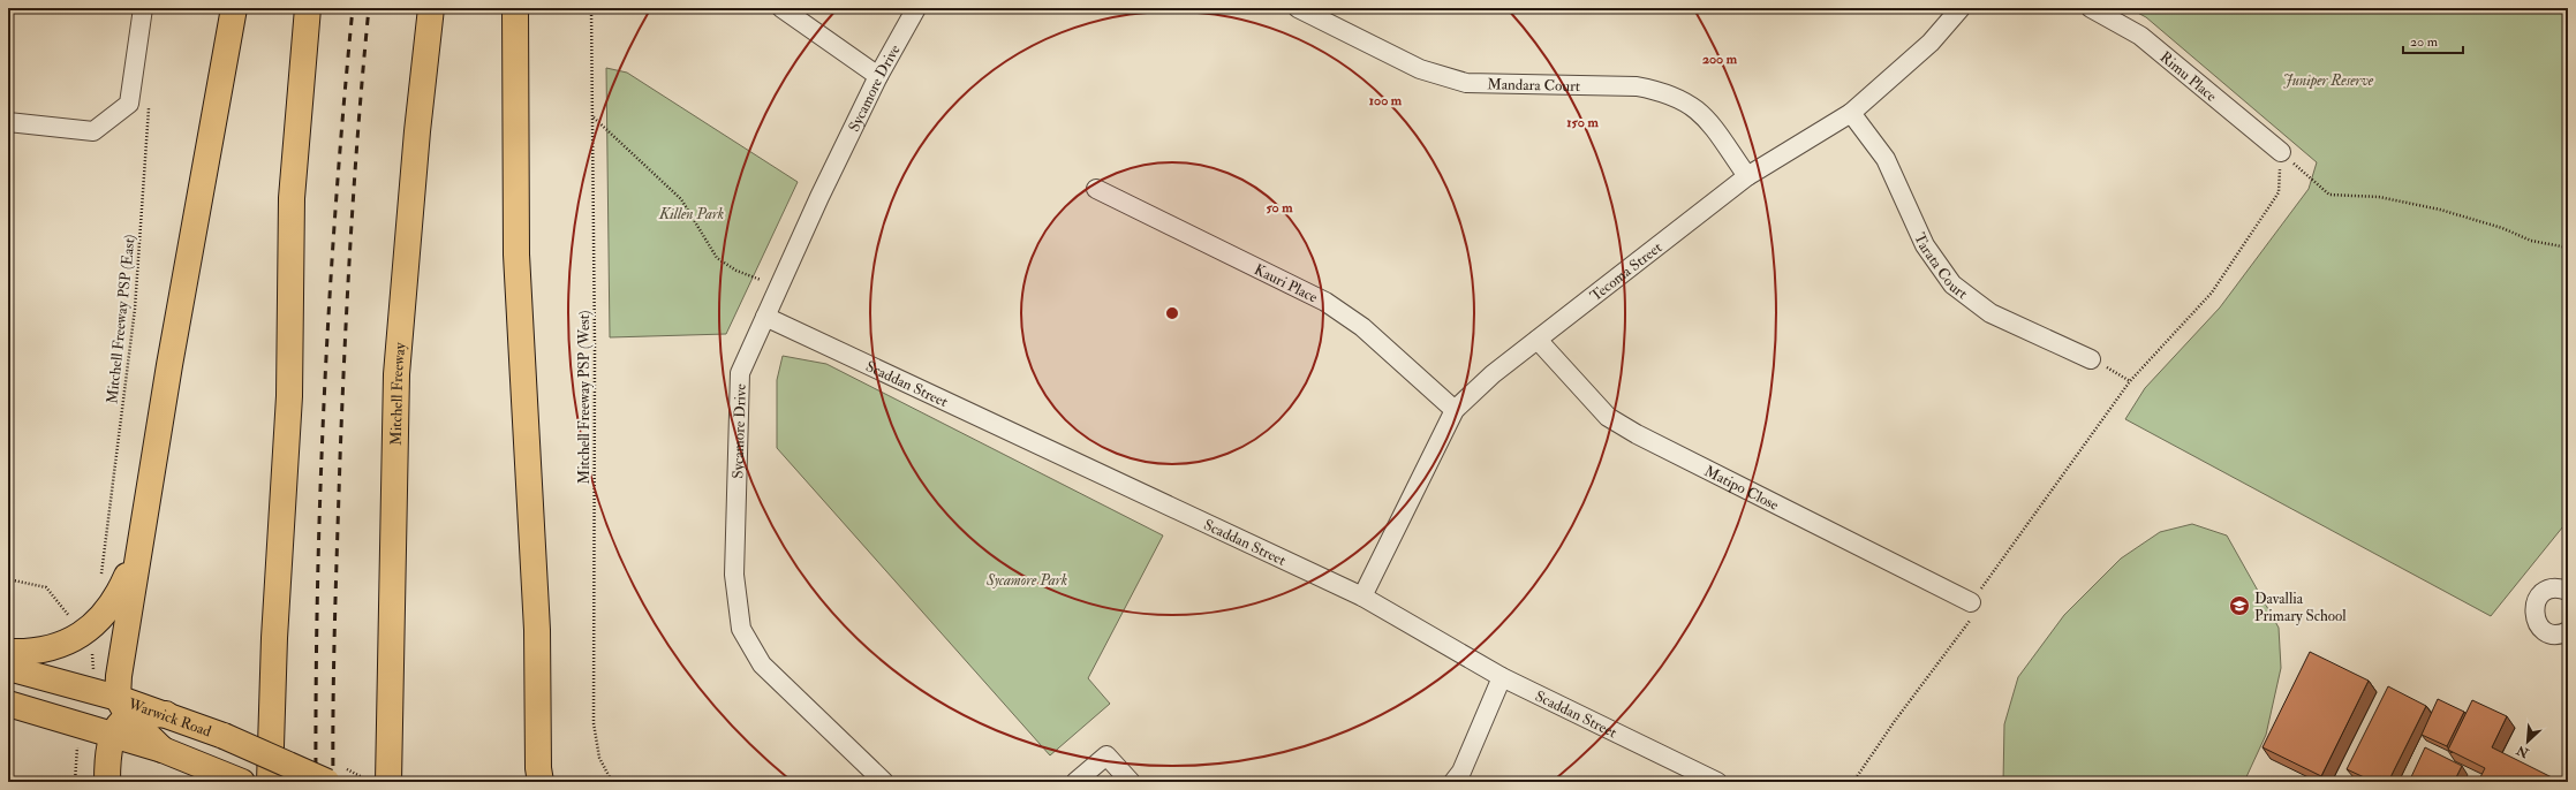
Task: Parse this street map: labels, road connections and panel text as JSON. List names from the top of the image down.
{
  "streets": {
    "main road": ["Mitchell Freeway", "Warwick Road"],
    "street": [
      "Rimu Place",
      "Mandara Court",
      "Sycamore Drive",
      "Tarata Court",
      "Tecoma Street",
      "Kauri Place",
      "Scaddan Street",
      "Matipo Close"
    ],
    "path": ["Mitchell Freeway PSP (East)", "Mitchell Freeway PSP (West)"]
  },
  "crossings": [
    ["Mandara Court", "Tecoma Street"],
    ["Sycamore Drive", "Scaddan Street"],
    ["Tarata Court", "Tecoma Street"],
    ["Tecoma Street", "Kauri Place"],
    ["Tecoma Street", "Scaddan Street"],
    ["Tecoma Street", "Matipo Close"]
  ],
  "parks": ["Juniper Reserve", "Killen Park", "Sycamore Park"],
  "places": {
    "school or university": ["Davallia Primary School"]
  },
  "scale_bar": "20 m",
  "north": "bottom left",
  "rings": [
    "200 m",
    "100 m",
    "150 m",
    "50 m"
  ]
}
